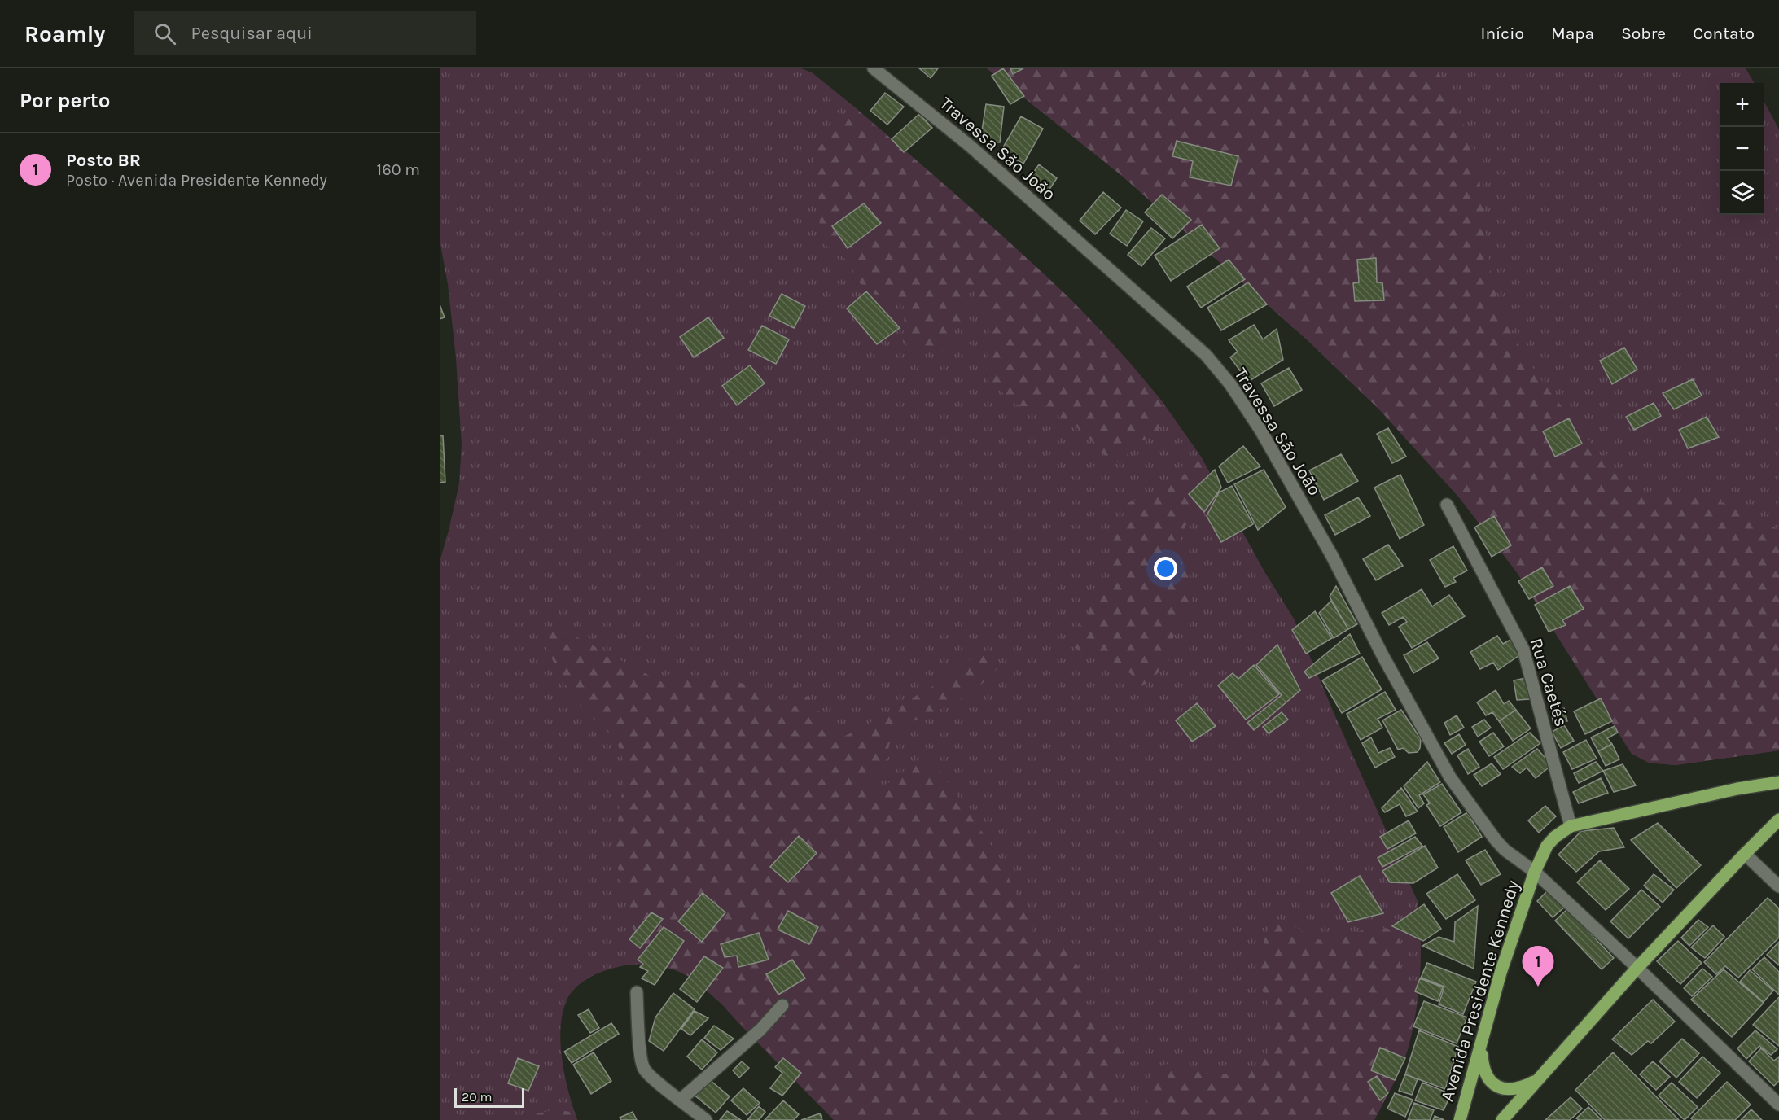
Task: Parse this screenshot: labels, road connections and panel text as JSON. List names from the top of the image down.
{
  "streets": {
    "main road": ["Avenida Presidente Kennedy"],
    "street": ["Travessa São João", "Rua Caetés"]
  },
  "crossings": [
    ["Travessa São João", "Avenida Presidente Kennedy"],
    ["Rua Caetés", "Avenida Presidente Kennedy"]
  ],
  "scale_bar": "20 m",
  "page": {
    "header": "Roamly",
    "search": "Pesquisar aqui",
    "nav": [
      "Início",
      "Mapa",
      "Sobre",
      "Contato"
    ],
    "heading": "Por perto",
    "map_buttons": ["+", "−"],
    "list": [
      {
        "mark": "1",
        "name": "Posto BR",
        "note": "Posto · Avenida Presidente Kennedy",
        "value": "160 m"
      }
    ],
    "pins": "1",
    "scale": "20 m"
  }
}
